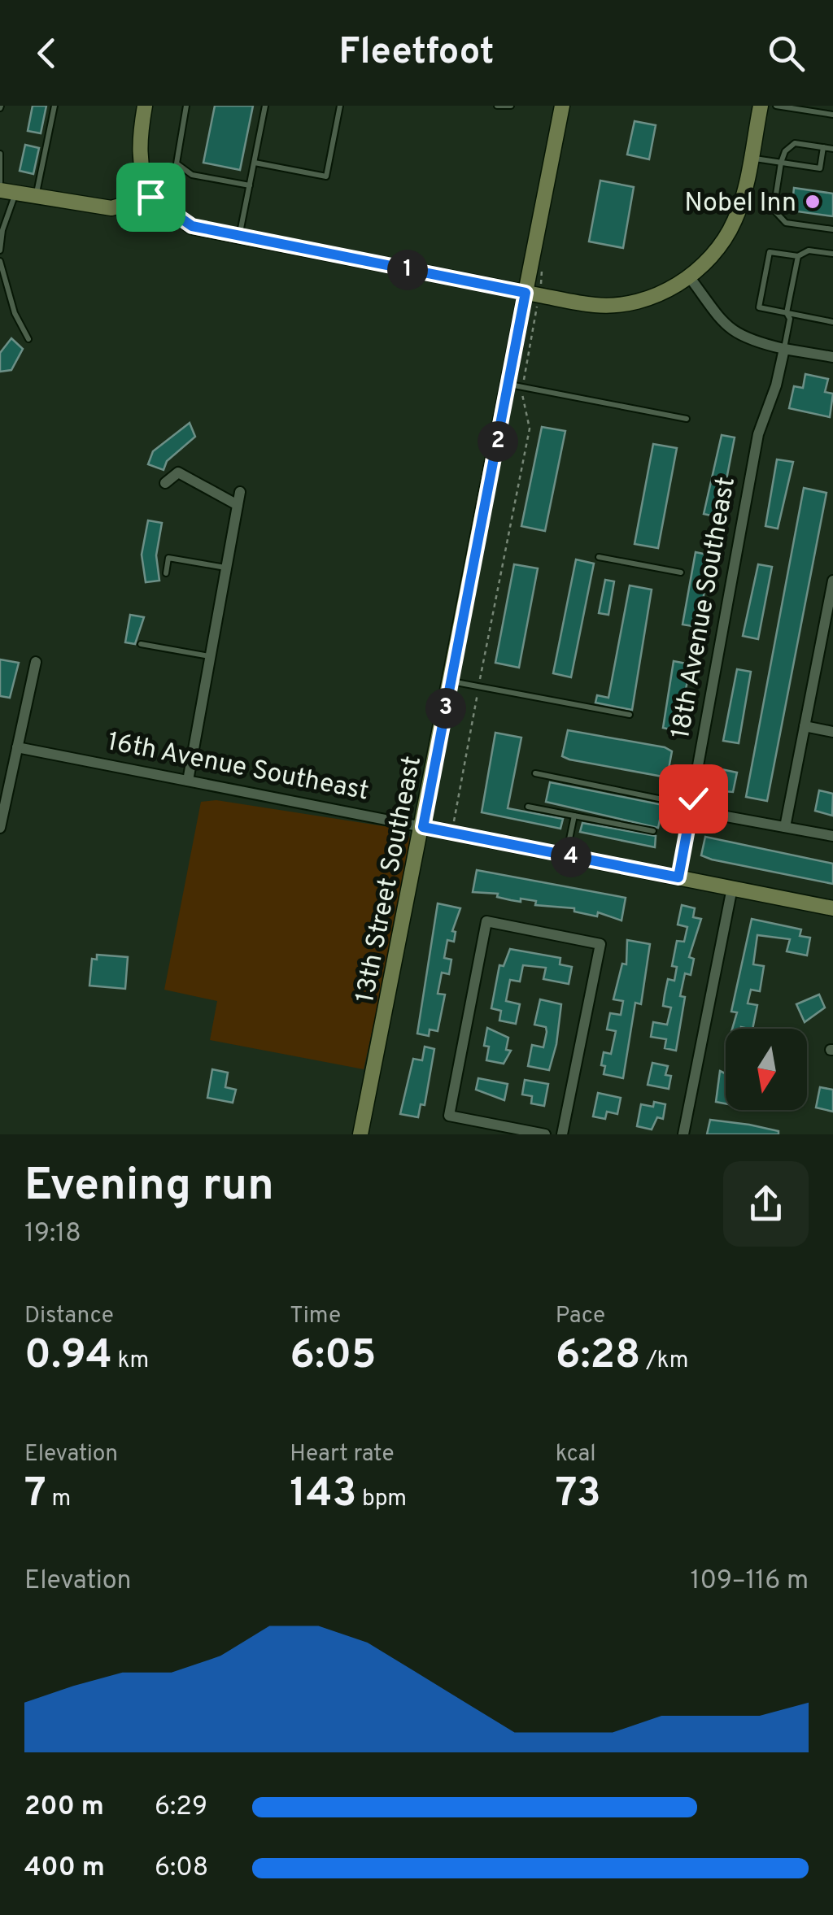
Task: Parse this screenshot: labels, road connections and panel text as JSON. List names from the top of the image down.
{
  "streets": {
    "street": ["18th Avenue Southeast", "16th Avenue Southeast", "13th Street Southeast"]
  },
  "crossings": [
    ["18th Avenue Southeast", "16th Avenue Southeast"],
    ["16th Avenue Southeast", "13th Street Southeast"]
  ],
  "places": ["Nobel Inn"],
  "north": "bottom",
  "page": {
    "header": "Fleetfoot",
    "pins": [
      "1",
      "2",
      "3",
      "4"
    ],
    "heading": ["Evening run", "19:18"],
    "stats": [
      ["Distance", "0.94 km"],
      ["Time", "6:05"],
      ["Pace", "6:28 /km"],
      ["Elevation", "7 m"],
      ["Heart rate", "143 bpm"],
      ["kcal", "73"]
    ],
    "chart": ["Elevation", "109–116 m"],
    "list": [
      {
        "name": "200 m",
        "note": "6:29"
      },
      {
        "name": "400 m",
        "note": "6:08"
      }
    ]
  }
}
